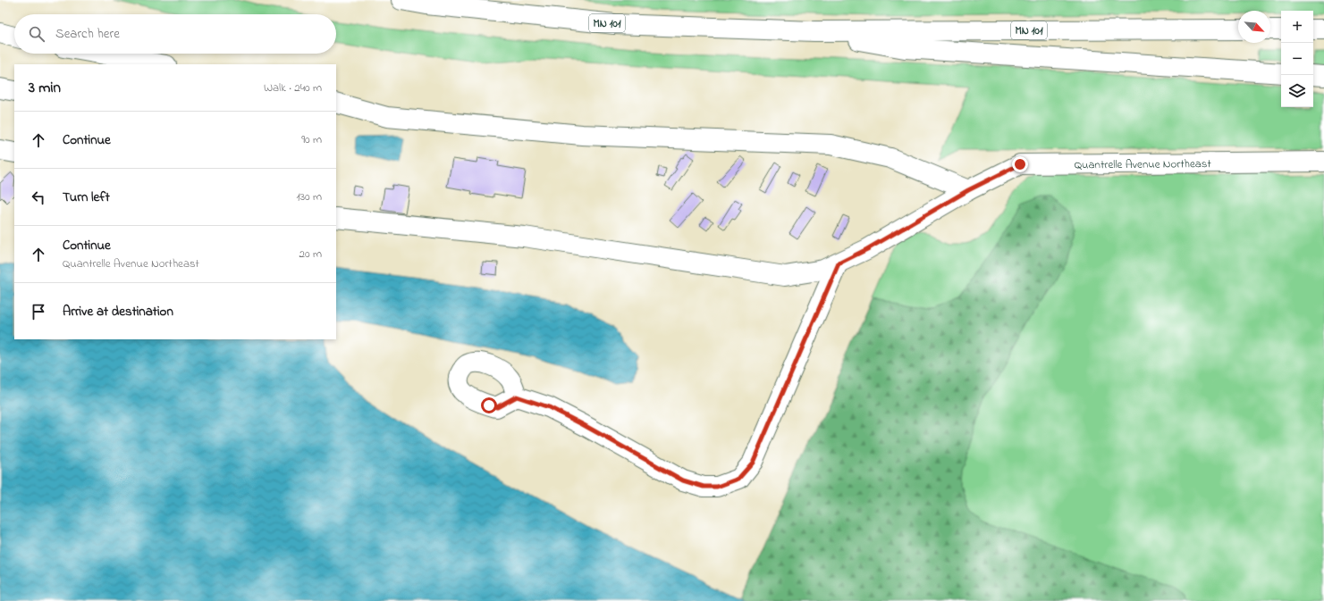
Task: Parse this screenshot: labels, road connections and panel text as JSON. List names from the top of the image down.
{
  "streets": {
    "main road": ["MN 101", "Quantrelle Avenue Northeast"]
  },
  "north": "bottom right",
  "page": {
    "map_buttons": ["+", "−"],
    "search": "Search here",
    "heading": ["3 min", "Walk · 240 m"],
    "list": [
      ["Continue", "90 m"],
      ["Turn left", "130 m"],
      ["Continue", "Quantrelle Avenue Northeast", "20 m"],
      "Arrive at destination"
    ]
  }
}
